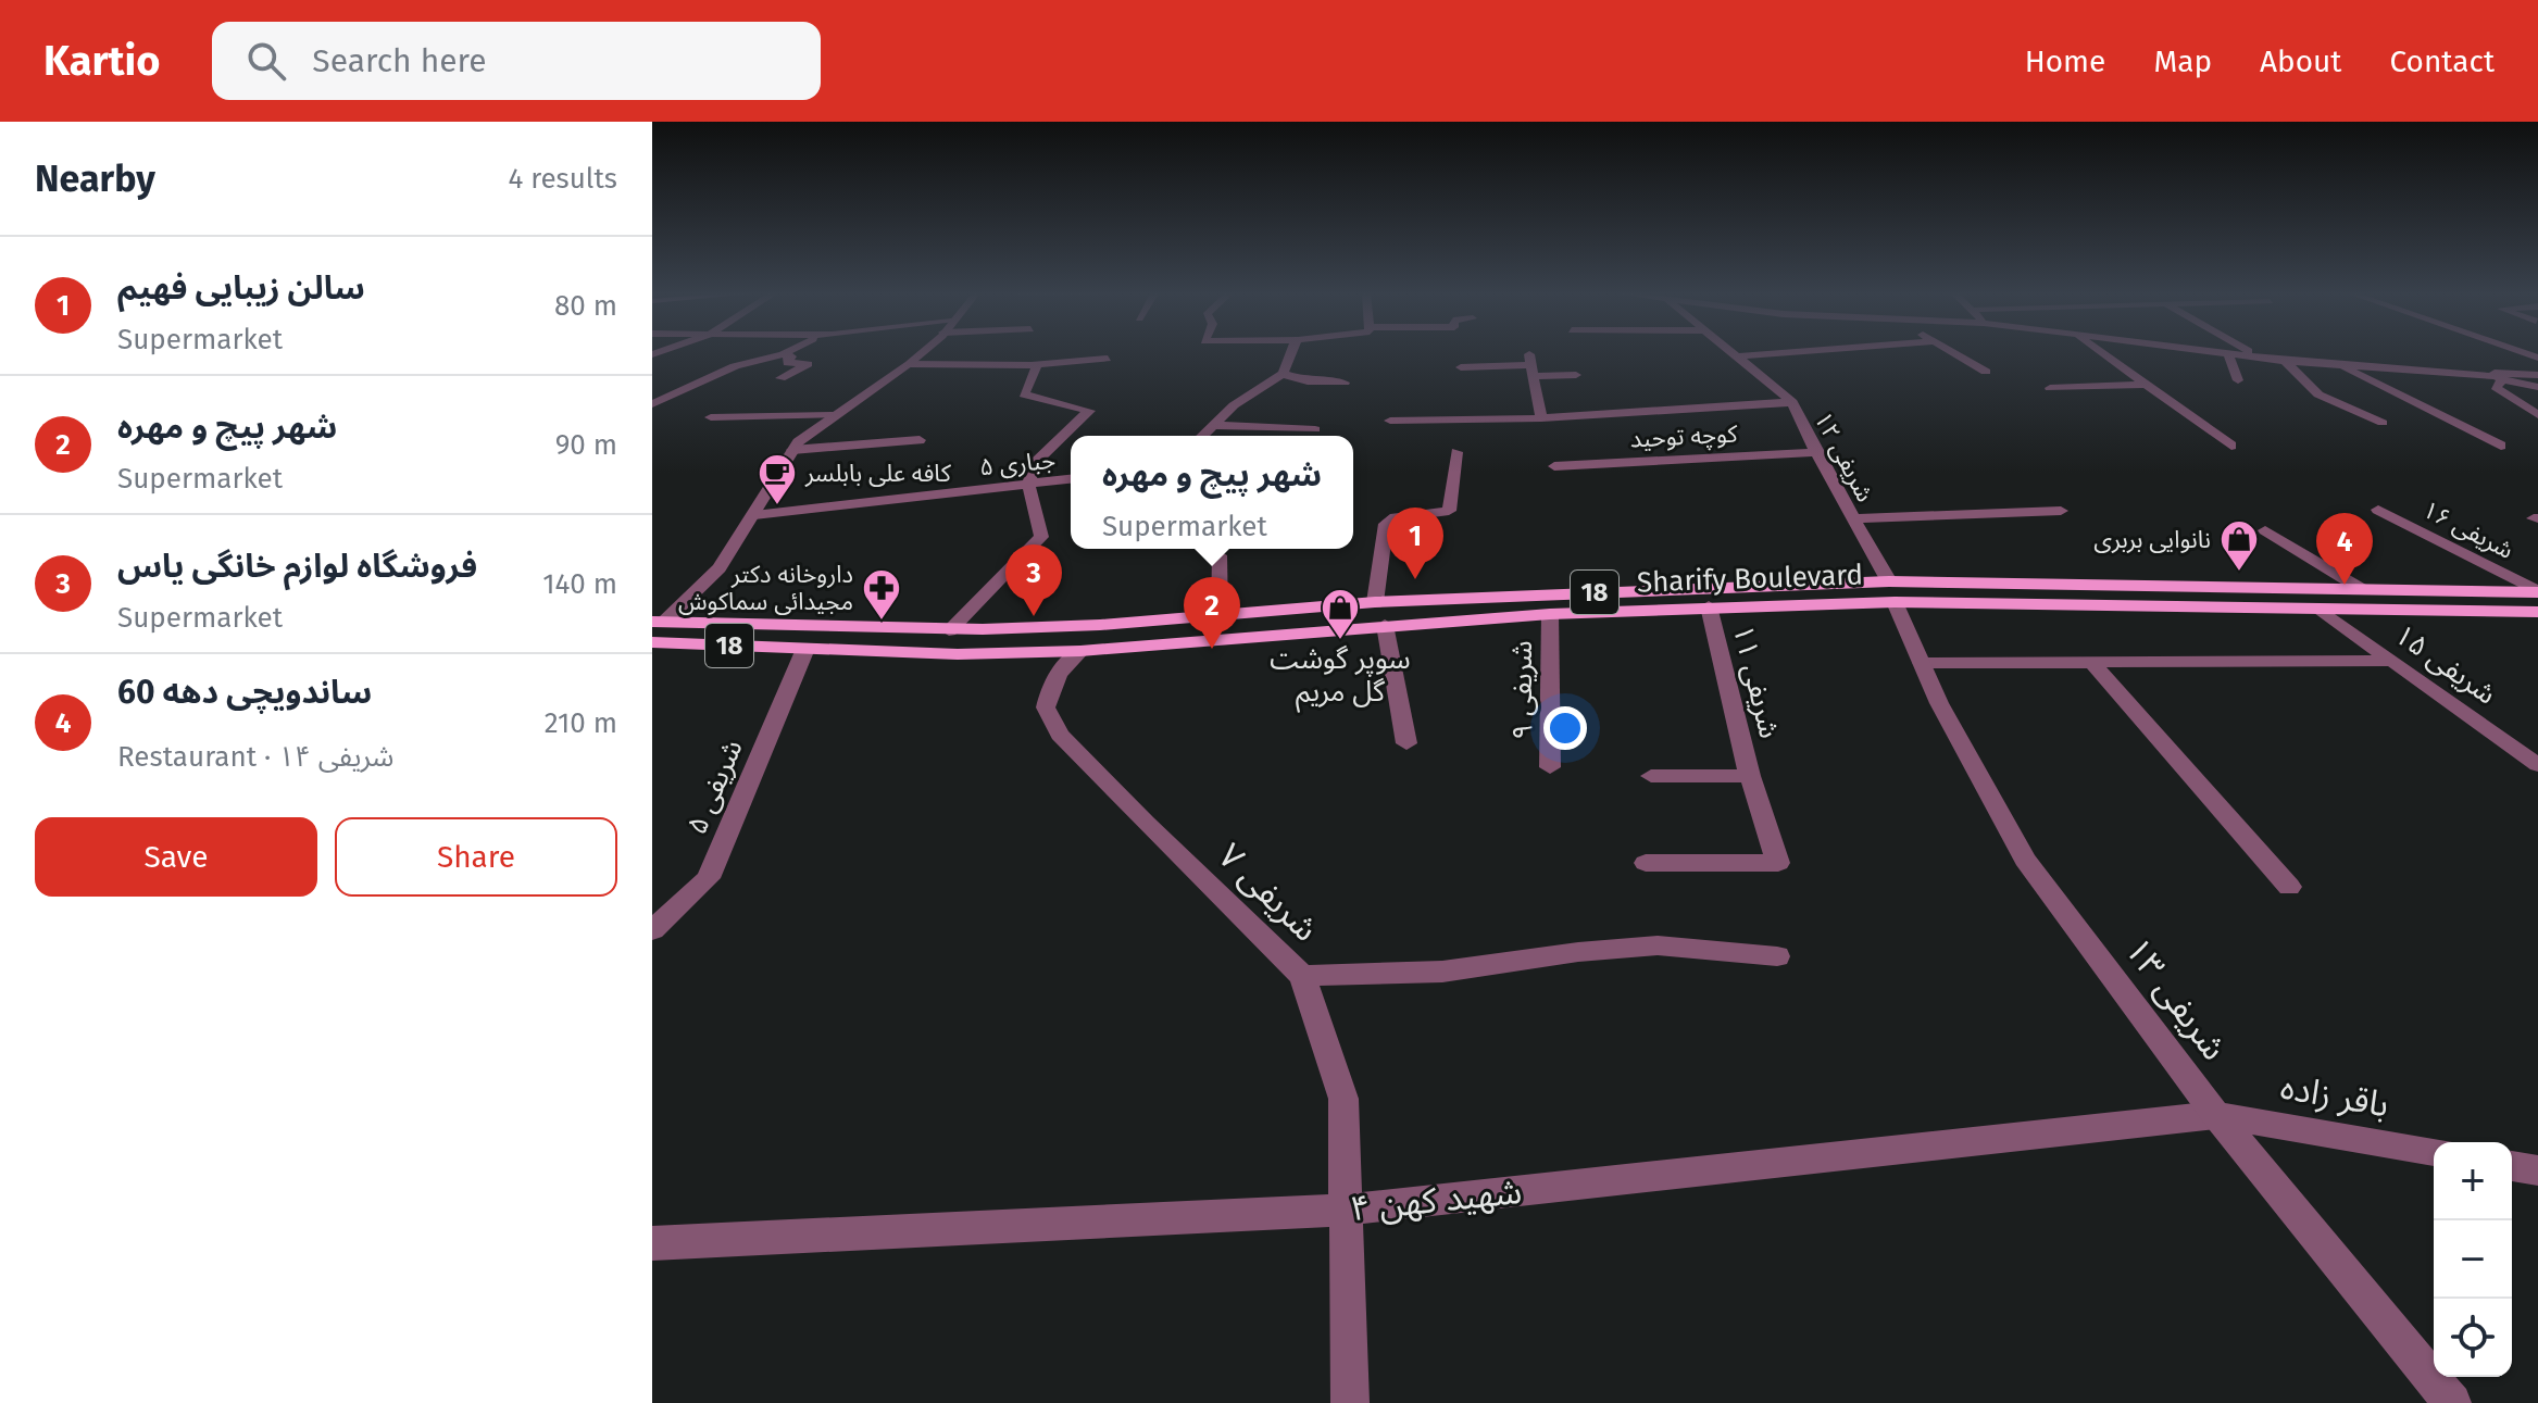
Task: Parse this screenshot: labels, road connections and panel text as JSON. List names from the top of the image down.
{
  "streets": {
    "main road": ["Sharify Boulevard", "18"],
    "street": [
      "کوچه توحید",
      "شریفی ۱۲",
      "جباری ۵",
      "شریفی ۱۶",
      "شریفی ۱۵",
      "شریفی ۱۱",
      "شریفی ۹",
      "شریفی ۵",
      "شریفی ۷",
      "شریفی ۱۳",
      "باقر زاده",
      "شهید کهن ۴"
    ]
  },
  "crossings": [
    ["کوچه توحید", "شریفی ۱۲"],
    ["شریفی ۱۲", "Sharify Boulevard"],
    ["شریفی ۱۲", "شریفی ۱۳"],
    ["شریفی ۱۶", "Sharify Boulevard"],
    ["Sharify Boulevard", "شریفی ۱۵"],
    ["Sharify Boulevard", "شریفی ۱۱"],
    ["Sharify Boulevard", "شریفی ۹"],
    ["Sharify Boulevard", "شریفی ۵"],
    ["Sharify Boulevard", "شریفی ۷"],
    ["Sharify Boulevard", "شریفی ۱۳"],
    ["شریفی ۷", "شهید کهن ۴"],
    ["شریفی ۱۳", "باقر زاده"],
    ["شریفی ۱۳", "شهید کهن ۴"],
    ["باقر زاده", "شهید کهن ۴"]
  ],
  "places": {
    "cafe": ["کافه علی بابلسر"],
    "shop": ["نانوایی بربری", "سوپر گوشت گل مریم"],
    "pharmacy": ["داروخانه دکتر مجیدائی سماکوش"]
  },
  "page": {
    "header": "Kartio",
    "search": "Search here",
    "nav": [
      "Home",
      "Map",
      "About",
      "Contact"
    ],
    "heading": ["Nearby", "4 results"],
    "list": [
      {
        "mark": "1",
        "name": "سالن زیبایی فهیم",
        "note": "Supermarket",
        "value": "80 m"
      },
      {
        "mark": "2",
        "name": "شهر پیچ و مهره",
        "note": "Supermarket",
        "value": "90 m"
      },
      {
        "mark": "3",
        "name": "فروشگاه لوازم خانگی یاس",
        "note": "Supermarket",
        "value": "140 m"
      },
      {
        "mark": "4",
        "name": "ساندویچی دهه 60",
        "note": "Restaurant · شریفی ۱۴",
        "value": "210 m"
      }
    ],
    "popup": ["شهر پیچ و مهره", "Supermarket"],
    "pins": [
      "1",
      "4",
      "3",
      "2"
    ],
    "buttons": ["Save", "Share"],
    "map_buttons": ["+", "−"]
  }
}
